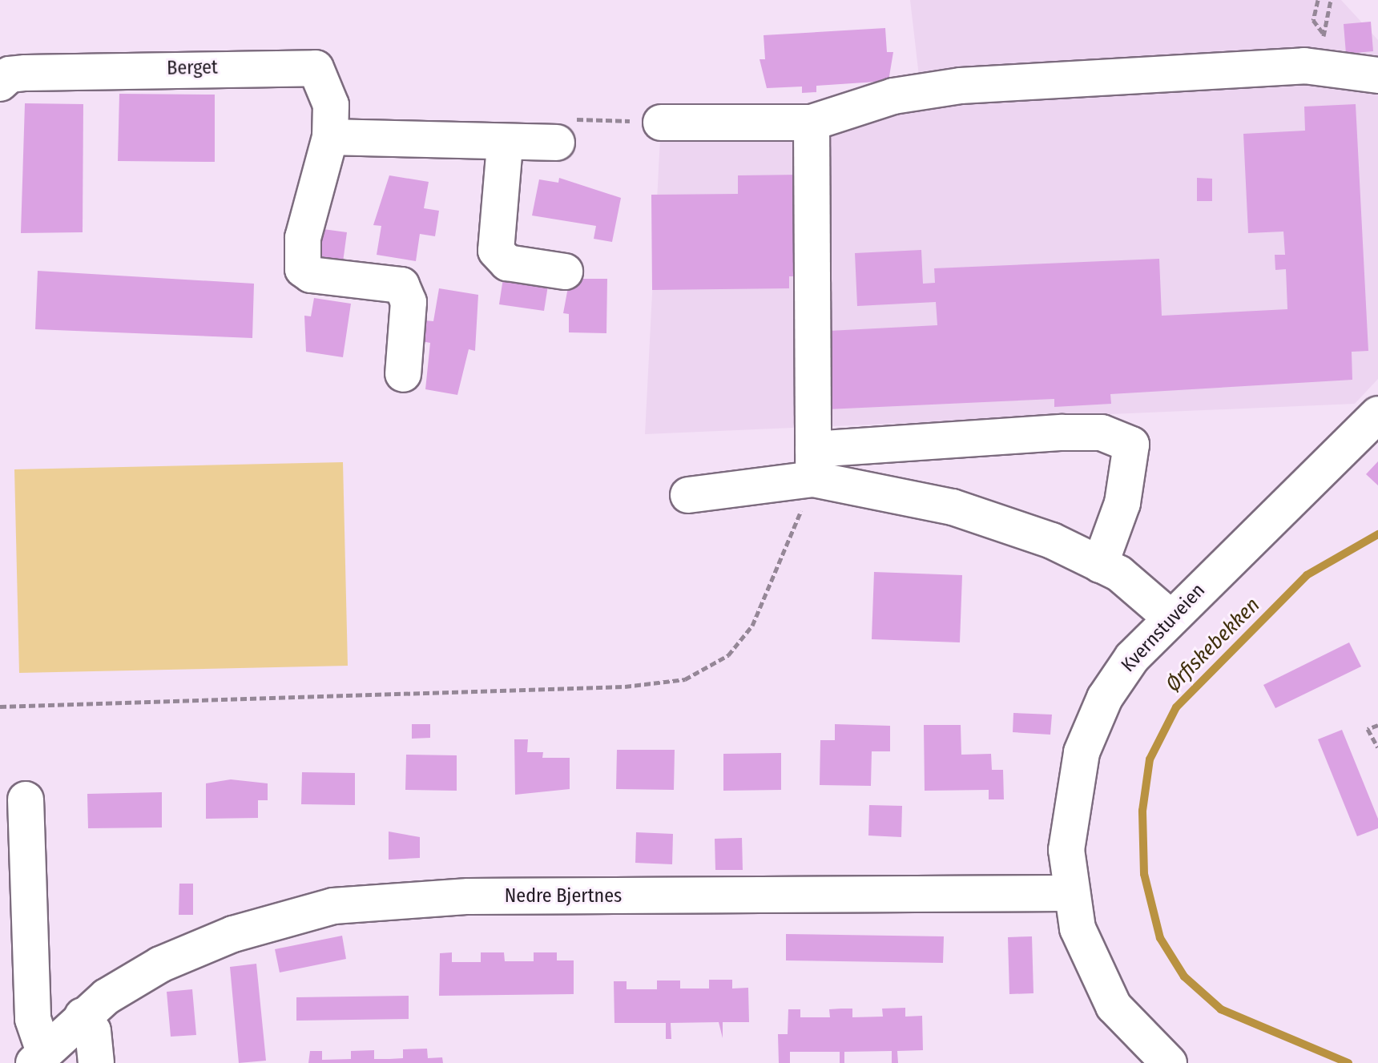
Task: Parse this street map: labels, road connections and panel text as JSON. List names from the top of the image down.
{
  "streets": {
    "street": ["Berget", "Kvernstuveien", "Nedre Bjertnes"]
  },
  "crossings": [
    ["Kvernstuveien", "Nedre Bjertnes"]
  ],
  "water": ["Ørfiskebekken"]
}
